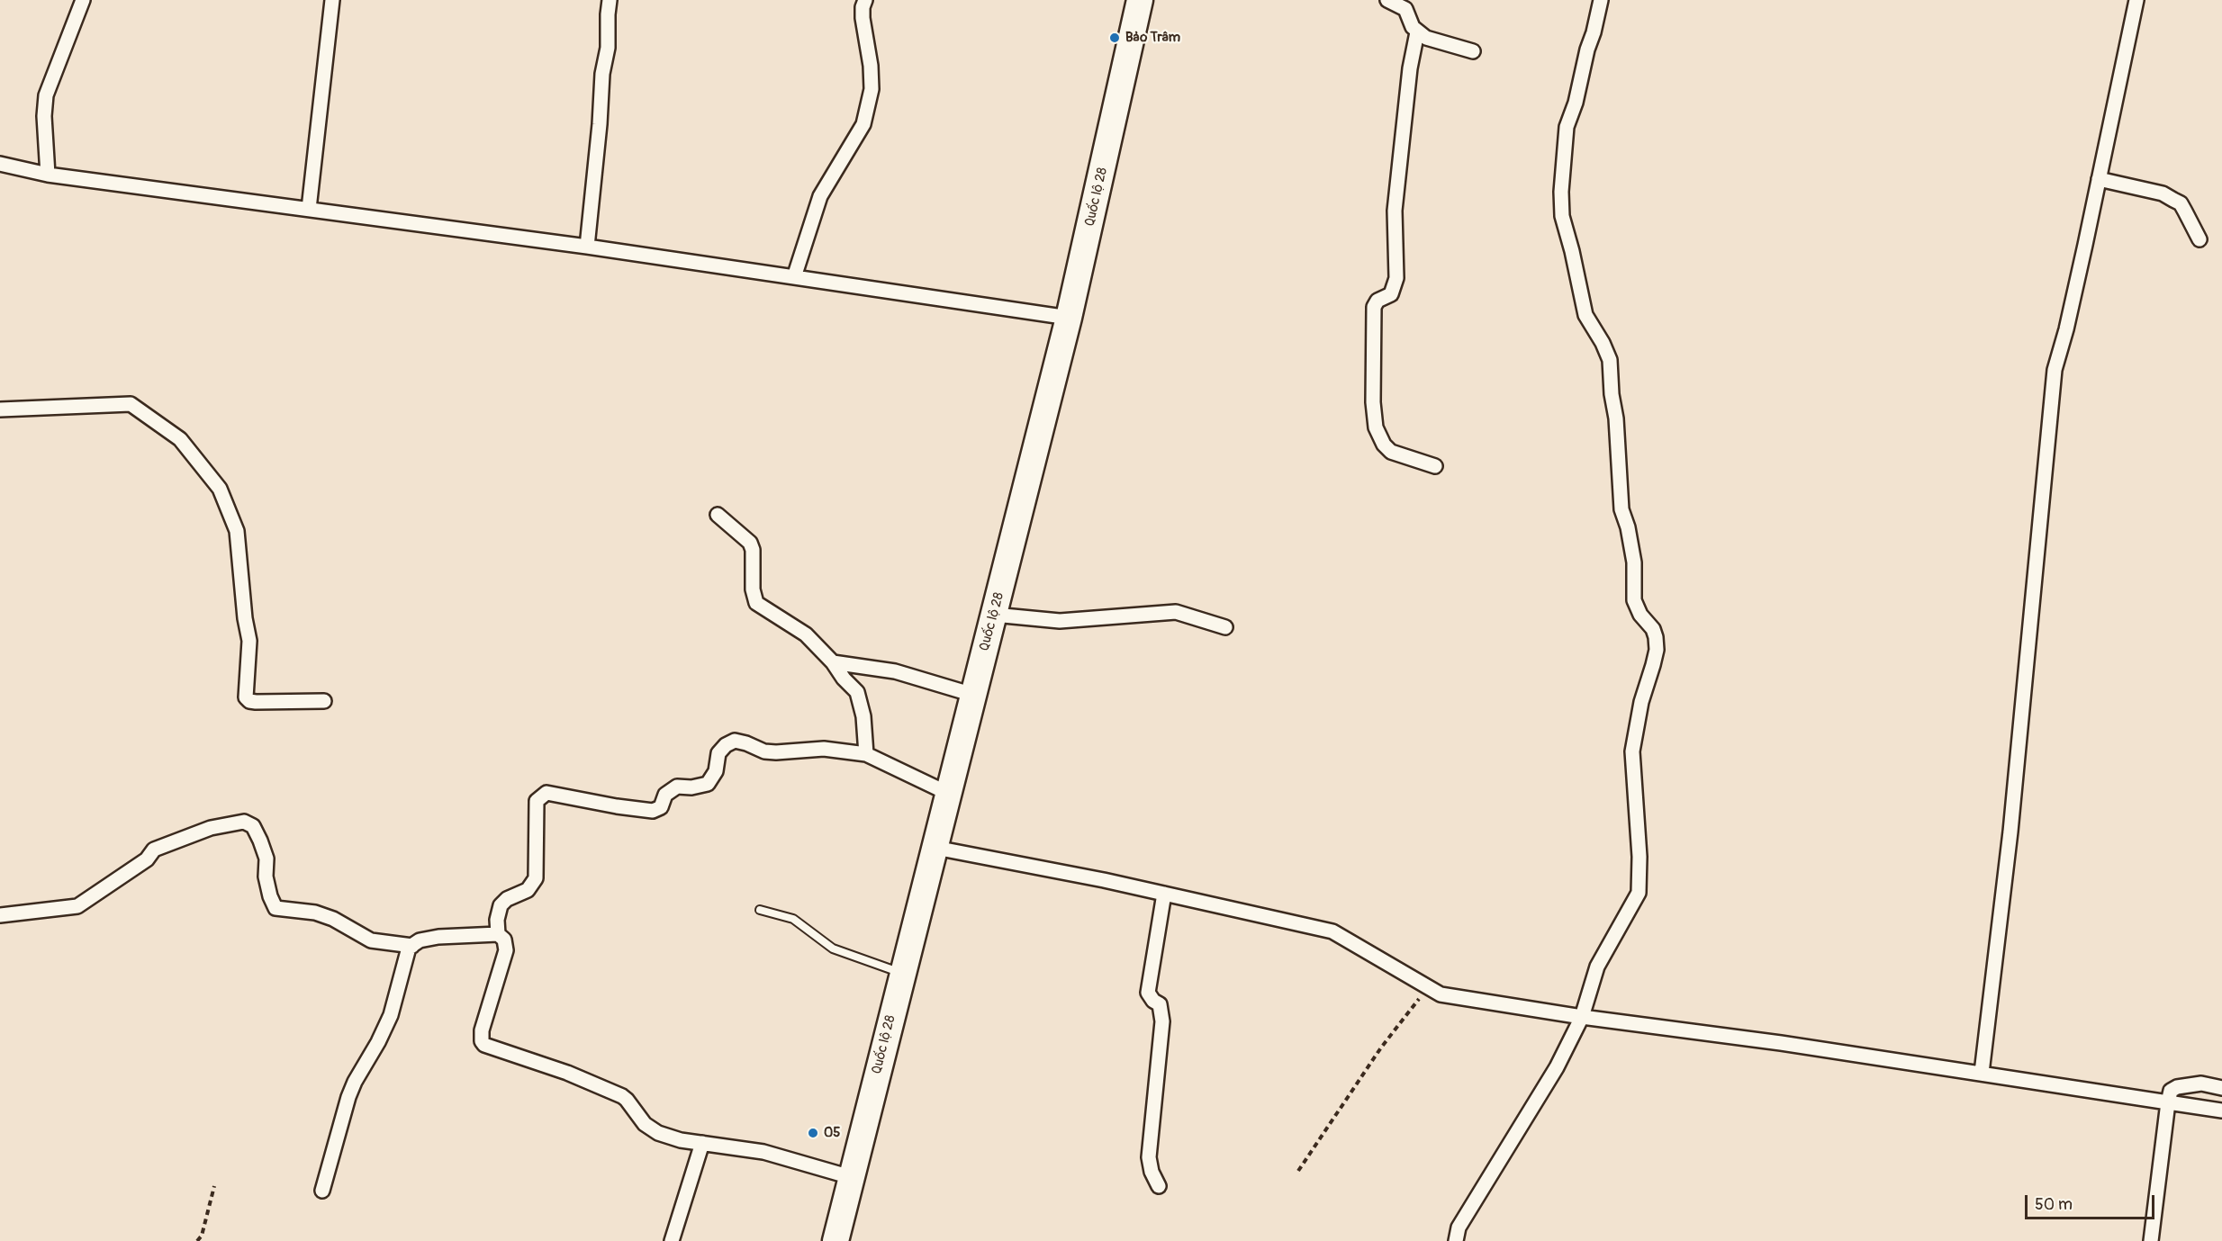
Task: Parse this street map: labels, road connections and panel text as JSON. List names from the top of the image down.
{
  "streets": {
    "highway": ["Quốc lộ 28"]
  },
  "places": ["Bảo Trâm", "05"],
  "scale_bar": "50 m"
}
